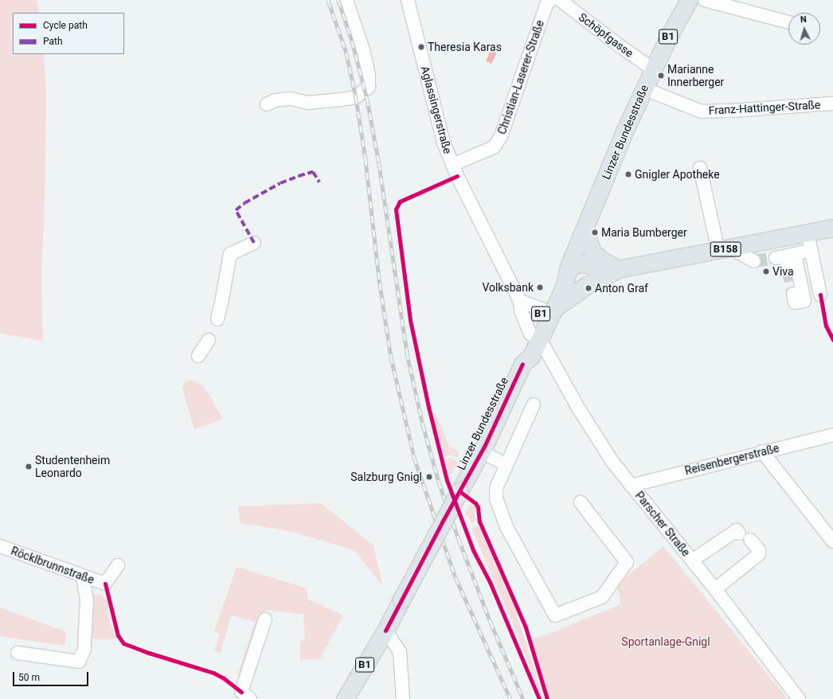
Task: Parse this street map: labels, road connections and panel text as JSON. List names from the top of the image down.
{
  "streets": {
    "main road": ["B1", "Linzer Bundesstraße", "B158"],
    "street": [
      "Schöpfgasse",
      "Christian-Laserer-Straße",
      "Franz-Hattinger-Straße",
      "Aglassingerstraße",
      "Reisenbergerstraße",
      "Parscher Straße",
      "Röcklbrunnstraße"
    ]
  },
  "crossings": [
    ["Schöpfgasse", "Linzer Bundesstraße"],
    ["B1", "Linzer Bundesstraße"],
    ["Christian-Laserer-Straße", "Aglassingerstraße"],
    ["Franz-Hattinger-Straße", "Linzer Bundesstraße"],
    ["Aglassingerstraße", "Linzer Bundesstraße"],
    ["Aglassingerstraße", "Parscher Straße"],
    ["Linzer Bundesstraße", "B158"],
    ["Linzer Bundesstraße", "Parscher Straße"],
    ["Reisenbergerstraße", "Parscher Straße"]
  ],
  "parks": ["Sportanlage-Gnigl"],
  "places": [
    "Theresia Karas",
    "Marianne Innerberger",
    "Gnigler Apotheke",
    "Maria Bumberger",
    "Viva",
    "Volksbank",
    "Anton Graf",
    "Studentenheim Leonardo",
    "Salzburg Gnigl"
  ],
  "legend": ["Cycle path", "Path"],
  "scale_bar": "50 m",
  "north": "top"
}
